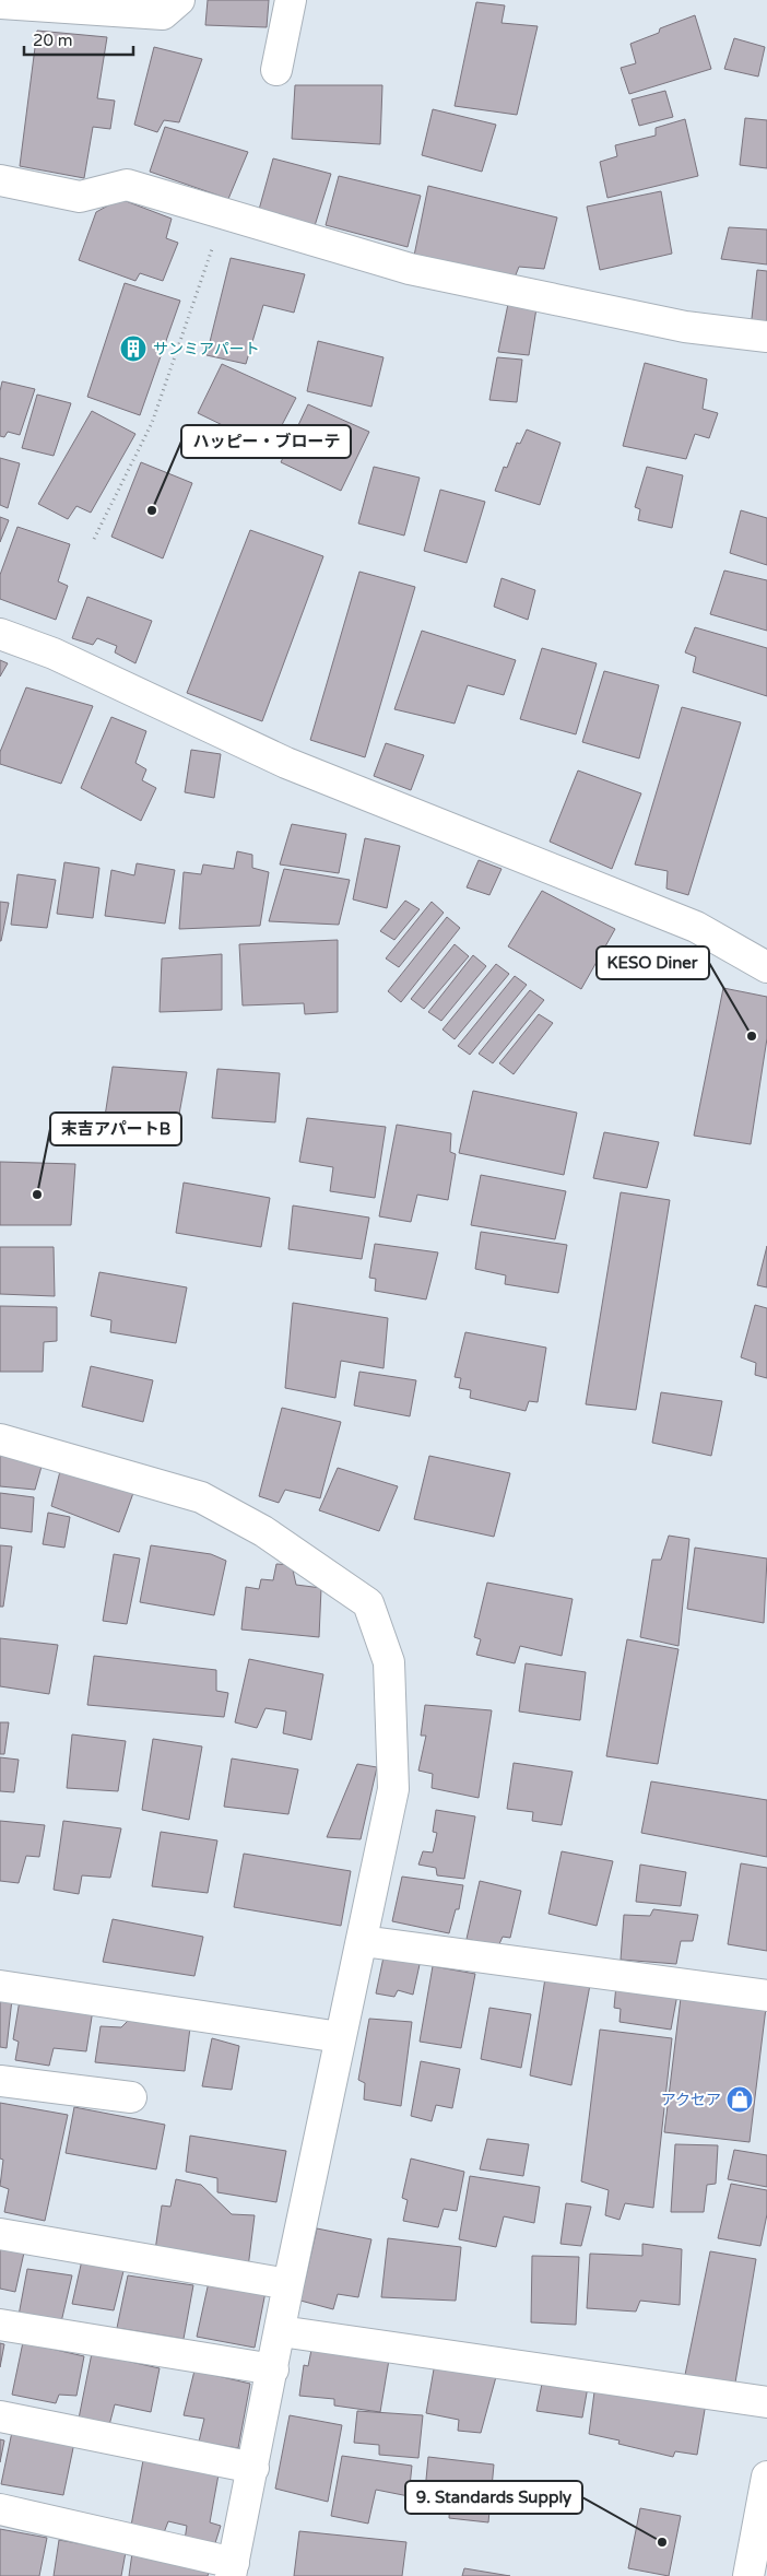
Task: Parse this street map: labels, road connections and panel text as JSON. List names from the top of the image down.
{
  "places": {
    "building": ["サンミアパート"],
    "other": [
      "ハッピー・ブローテ",
      "KESO Diner",
      "末吉アパートB",
      "9. Standards Supply"
    ],
    "shop": ["アクセア"]
  },
  "scale_bar": "20 m"
}
